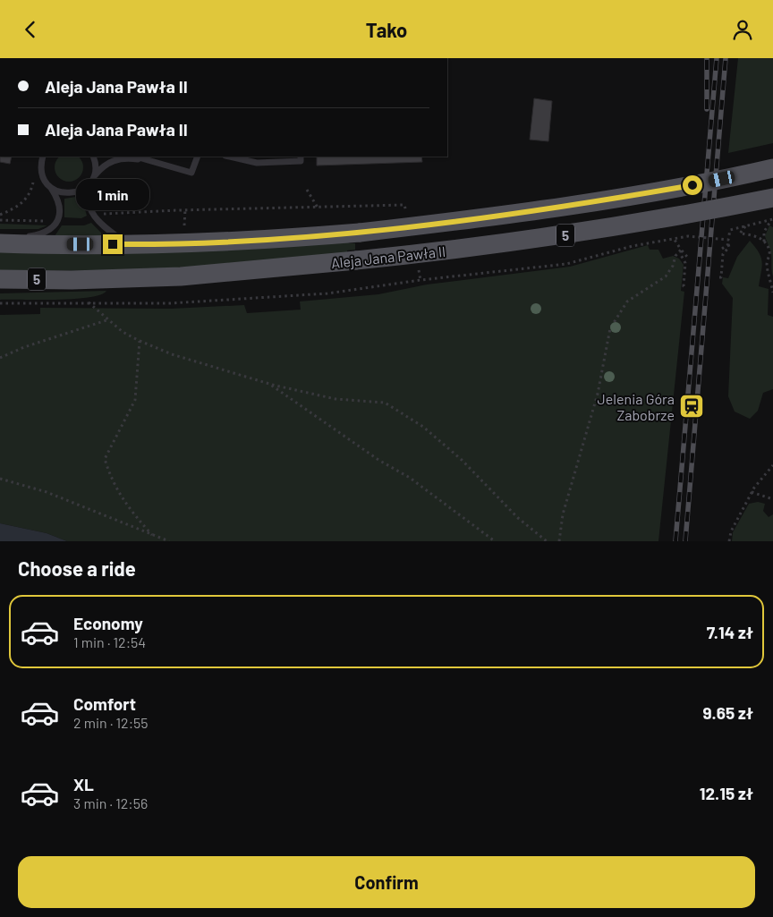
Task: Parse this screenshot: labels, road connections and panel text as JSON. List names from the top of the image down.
{
  "streets": {
    "main road": ["5", "Aleja Jana Pawła II"]
  },
  "places": {
    "station": ["Jelenia Góra Zabobrze"]
  },
  "page": {
    "header": "Tako",
    "banner": ["Aleja Jana Pawła II", "Aleja Jana Pawła II"],
    "bubble": "1 min",
    "heading": "Choose a ride",
    "list": [
      {
        "name": "Economy",
        "note": "1 min · 12:54",
        "value": "7.14 zł"
      },
      {
        "name": "Comfort",
        "note": "2 min · 12:55",
        "value": "9.65 zł"
      },
      {
        "name": "XL",
        "note": "3 min · 12:56",
        "value": "12.15 zł"
      }
    ],
    "buttons": "Confirm"
  }
}
